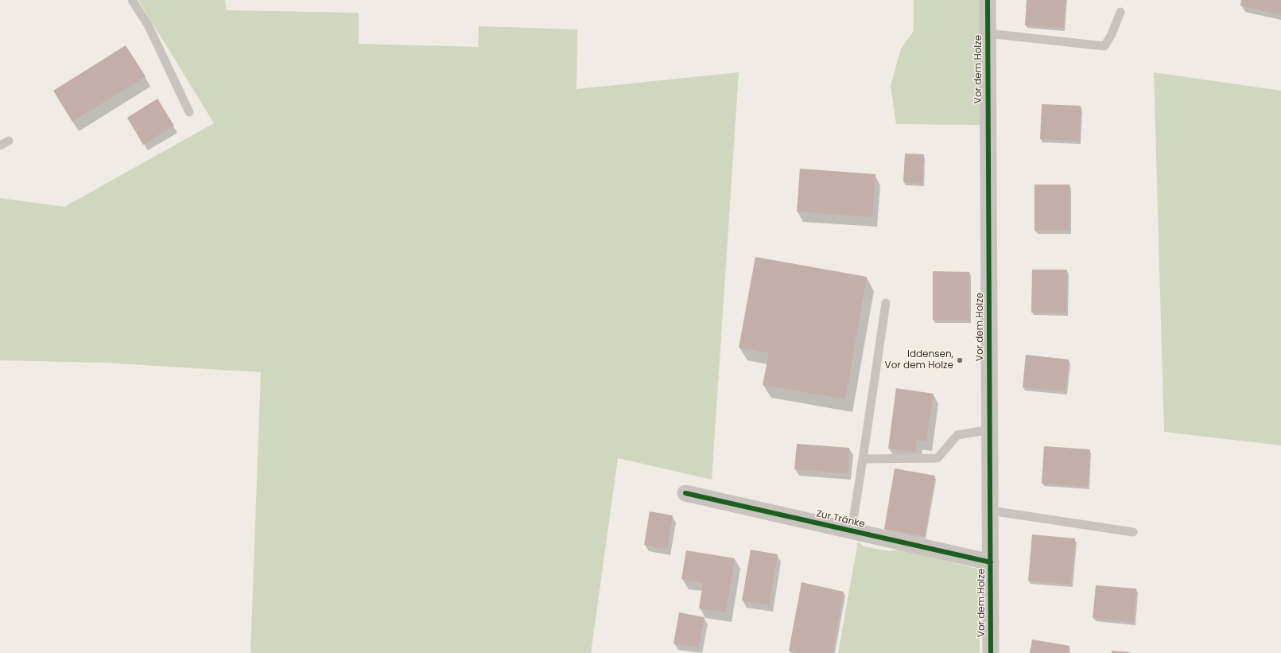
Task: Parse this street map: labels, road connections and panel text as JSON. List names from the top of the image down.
{
  "streets": {
    "street": ["Vor dem Holze", "Zur Tränke"]
  },
  "crossings": [
    ["Vor dem Holze", "Zur Tränke"]
  ],
  "places": ["Iddensen, Vor dem Holze"]
}
